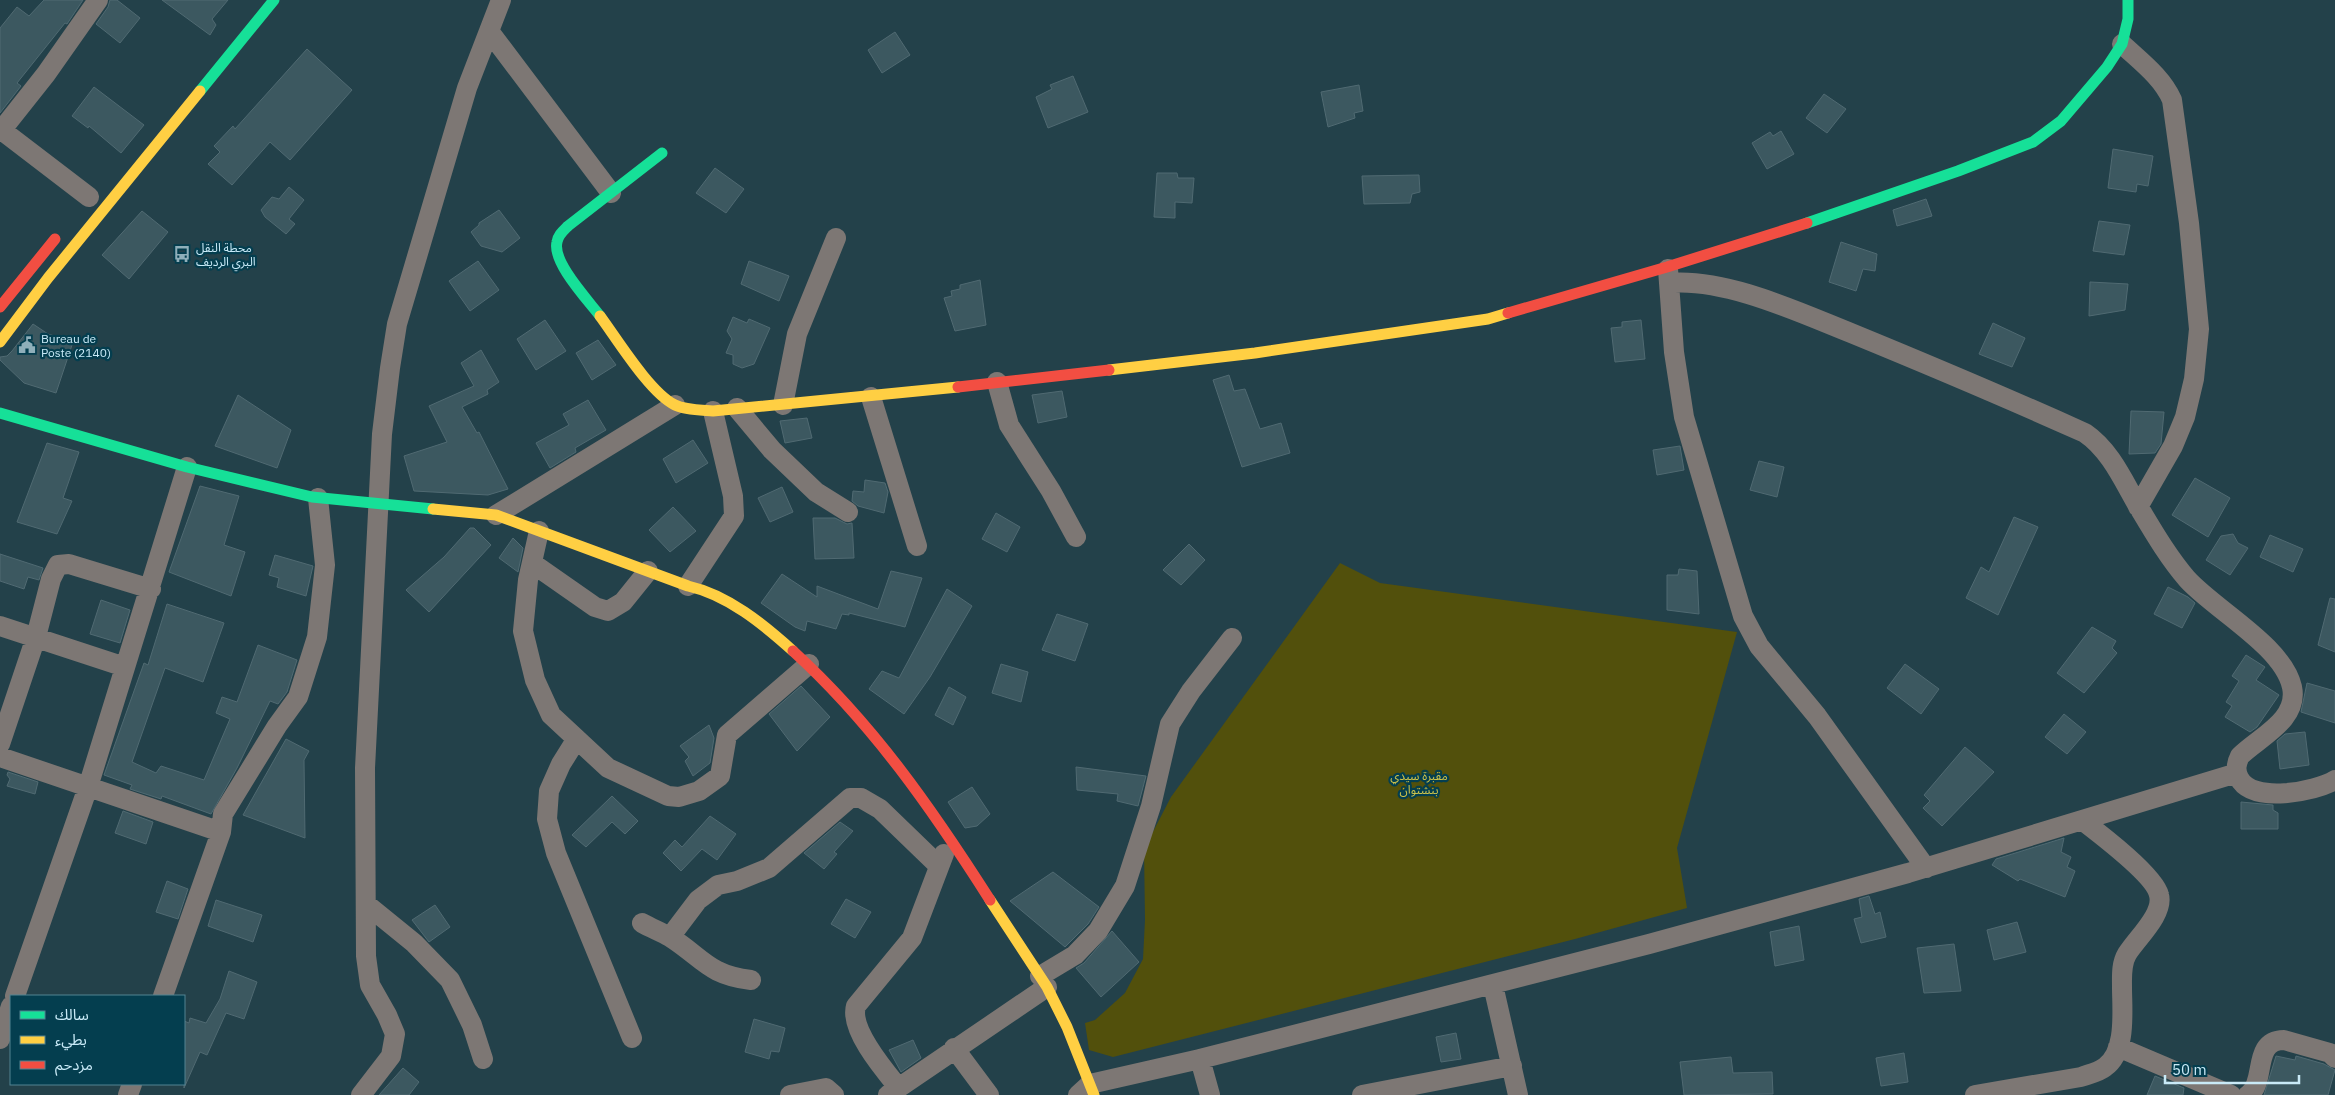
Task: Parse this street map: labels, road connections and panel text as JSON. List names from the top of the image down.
{
  "parks": ["مقبرة سيدي بنشتوان"],
  "places": {
    "bus stop": ["محطة النقل البري الرديف"],
    "public building": ["Bureau de Poste (2140)"]
  },
  "legend": ["سالك", "بطيء", "مزدحم"],
  "scale_bar": "50 m"
}
